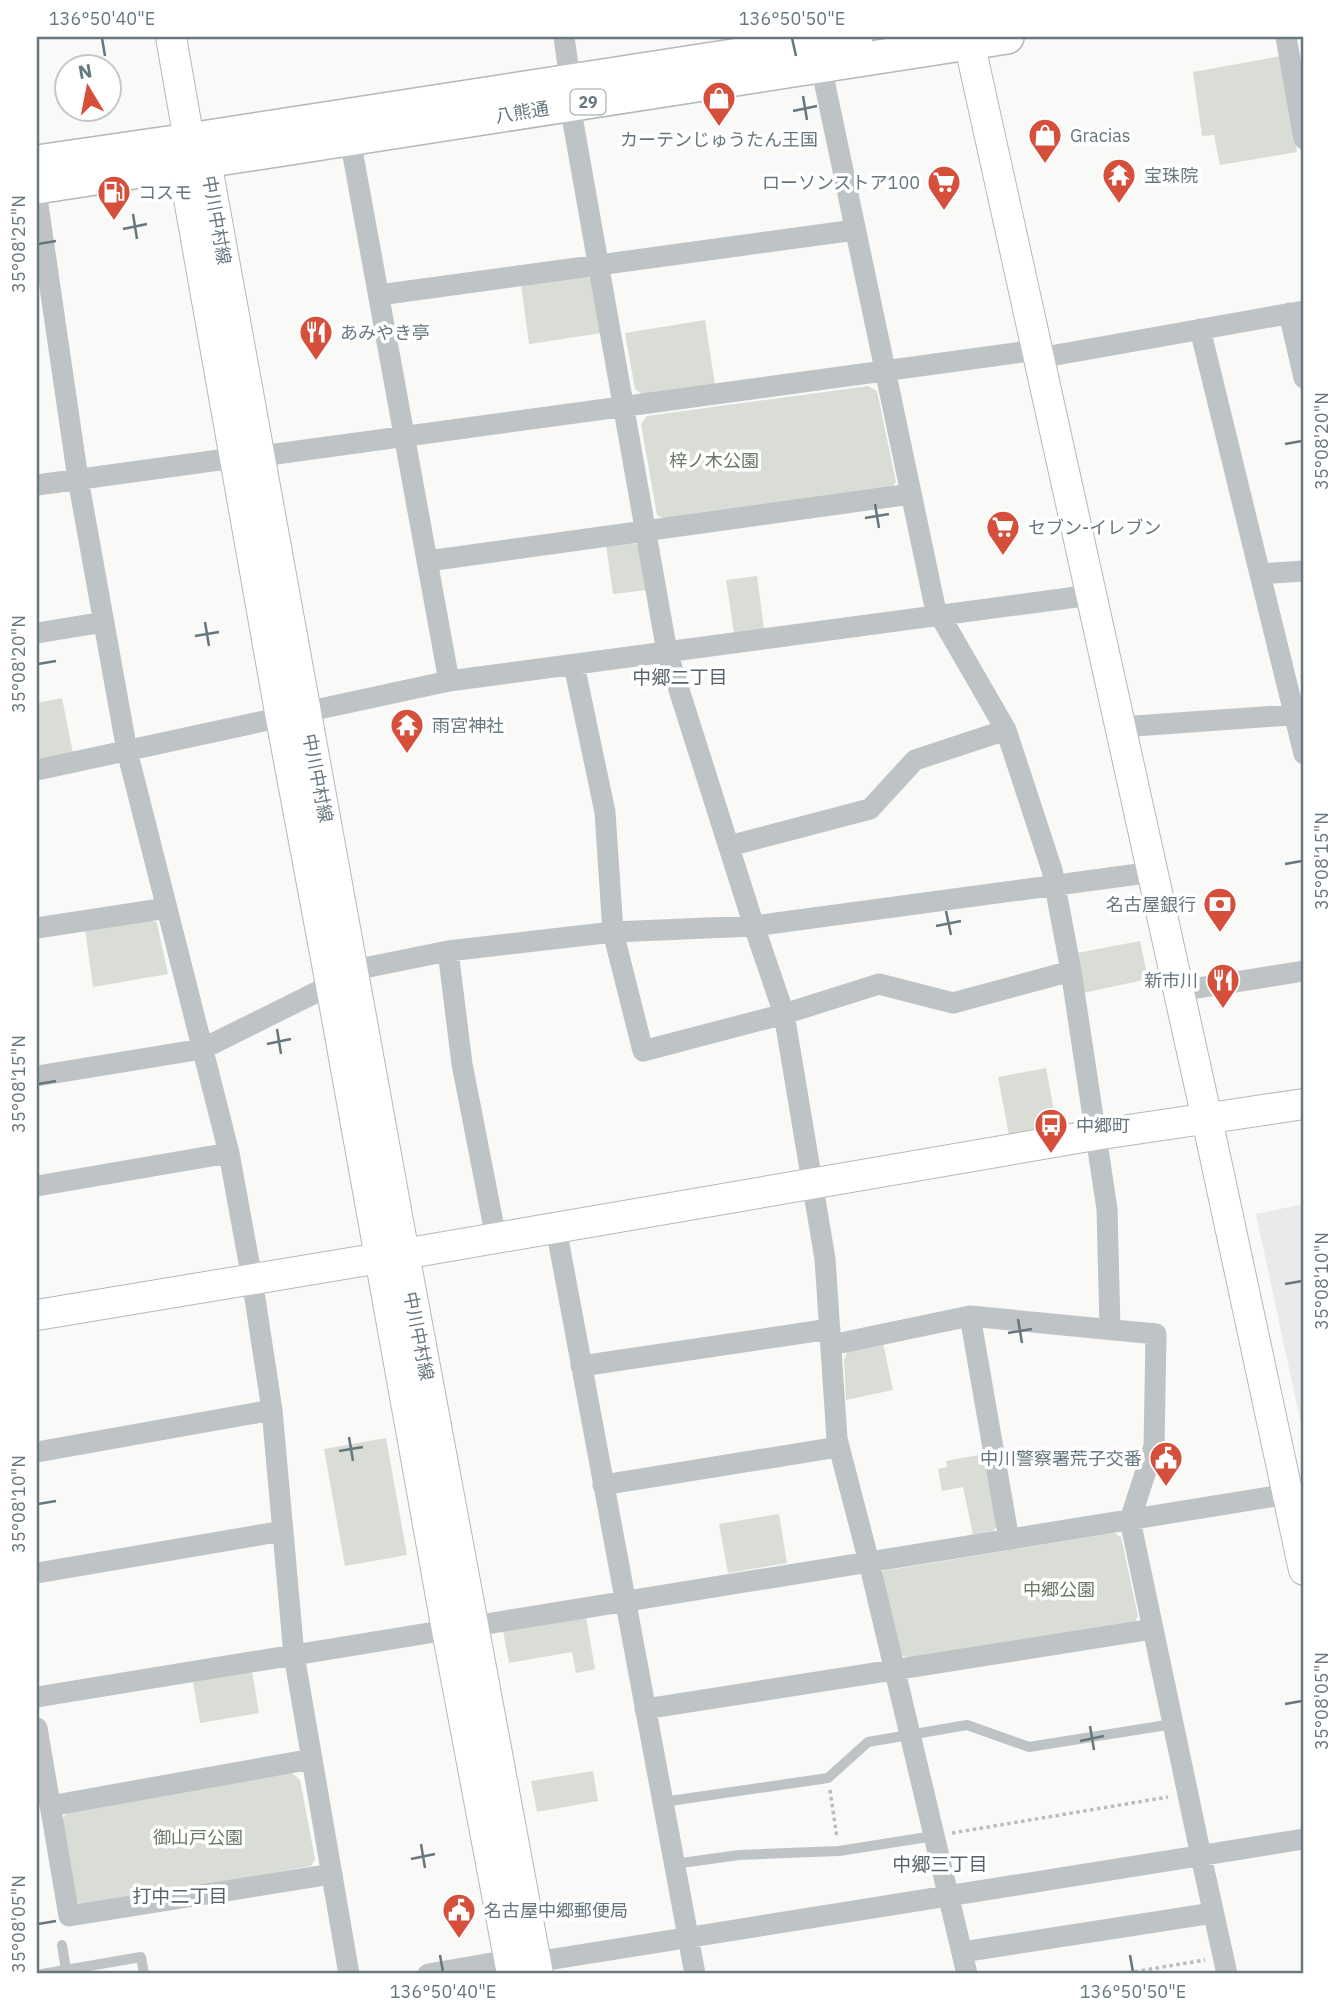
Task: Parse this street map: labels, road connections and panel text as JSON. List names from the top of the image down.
{
  "streets": {
    "main road": ["29", "八熊通"],
    "street": ["中川中村線"]
  },
  "crossings": [
    ["八熊通", "中川中村線"]
  ],
  "districts": ["中郷二丁目", "中郷三丁目", "打中二丁目"],
  "parks": ["梓ノ木公園", "中郷公園", "御山戸公園"],
  "places": {
    "shop": ["カーテンじゅうたん王国", "Gracias"],
    "temple": ["宝珠院", "雨宮神社"],
    "supermarket": ["ローソンストア100", "セブン-イレブン"],
    "fuel station": ["コスモ"],
    "restaurant": ["あみやき亭", "新市川"],
    "bank": ["名古屋銀行"],
    "bus stop": ["中郷町"],
    "public building": ["中川警察署荒子交番", "名古屋中郷郵便局"]
  },
  "north": "top",
  "coordinates": [
    "136°50'40\"E",
    "136°50'50\"E",
    "35°08'25\"N",
    "35°08'20\"N",
    "35°08'15\"N",
    "35°08'10\"N",
    "35°08'05\"N"
  ]
}
